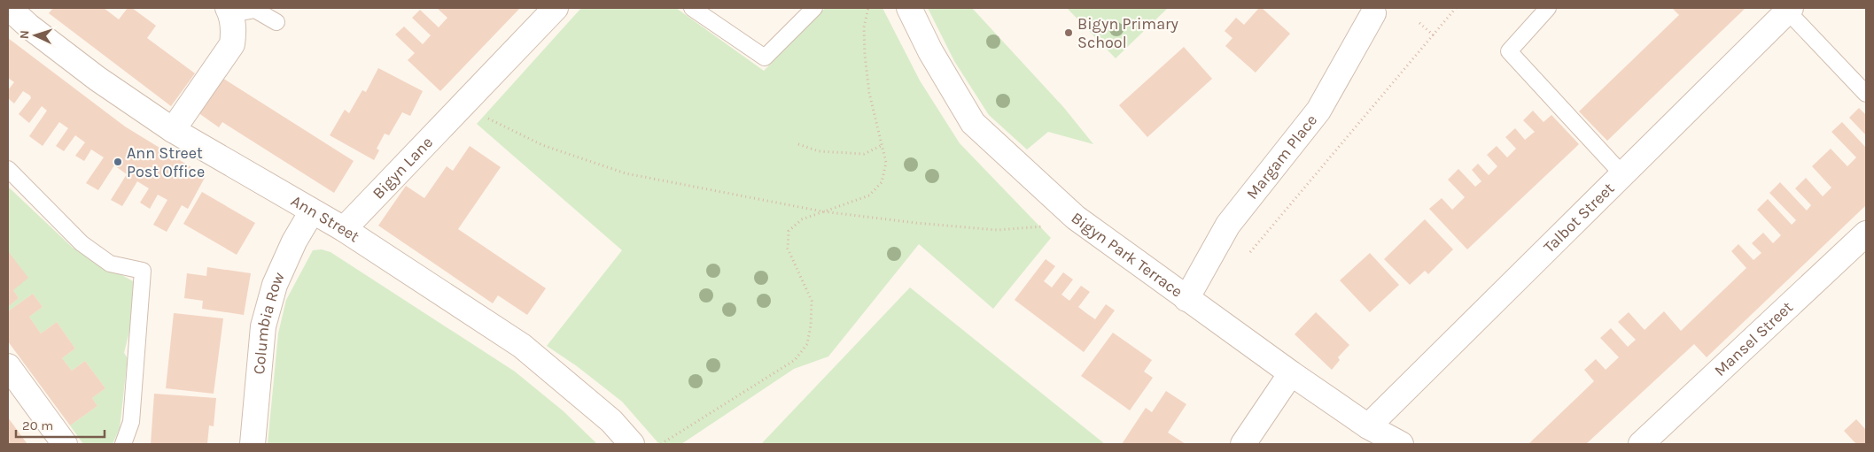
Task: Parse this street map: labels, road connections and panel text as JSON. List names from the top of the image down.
{
  "streets": {
    "street": [
      "Margam Place",
      "Bigyn Lane",
      "Talbot Street",
      "Ann Street",
      "Bigyn Park Terrace",
      "Columbia Row",
      "Mansel Street"
    ]
  },
  "crossings": [
    ["Margam Place", "Bigyn Park Terrace"],
    ["Bigyn Lane", "Ann Street"],
    ["Talbot Street", "Bigyn Park Terrace"],
    ["Ann Street", "Columbia Row"]
  ],
  "places": ["Bigyn Primary School", "Ann Street Post Office"],
  "scale_bar": "20 m",
  "north": "left"
}
